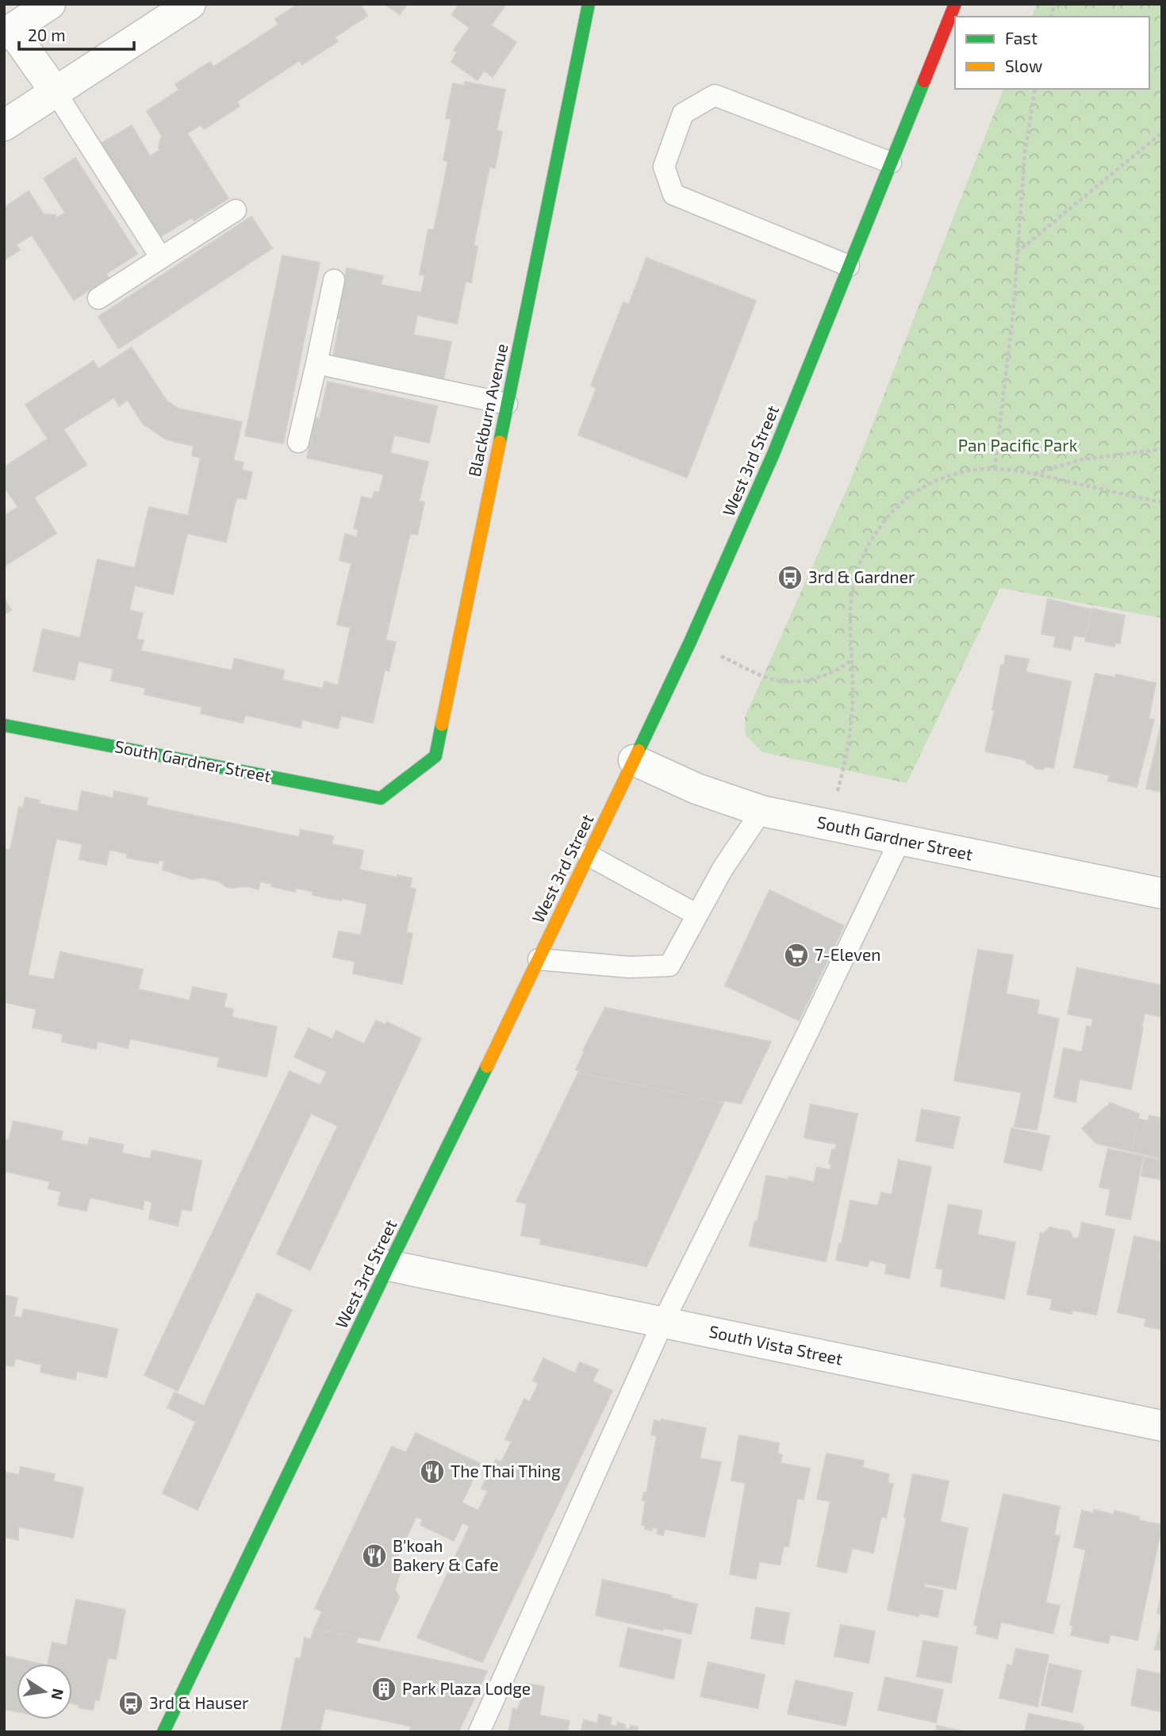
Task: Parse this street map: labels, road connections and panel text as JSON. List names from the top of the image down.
{
  "streets": {
    "main road": ["Blackburn Avenue", "West 3rd Street", "South Gardner Street"],
    "street": ["South Vista Street"]
  },
  "crossings": [
    ["Blackburn Avenue", "South Gardner Street"],
    ["West 3rd Street", "South Gardner Street"],
    ["West 3rd Street", "South Vista Street"]
  ],
  "parks": ["Pan Pacific Park"],
  "places": {
    "bus stop": ["3rd & Gardner", "3rd & Hauser"],
    "supermarket": ["7-Eleven"],
    "restaurant": ["The Thai Thing", "B'koah Bakery & Cafe"],
    "building": ["Park Plaza Lodge"]
  },
  "legend": ["Fast", "Slow"],
  "scale_bar": "20 m",
  "north": "right"
}
